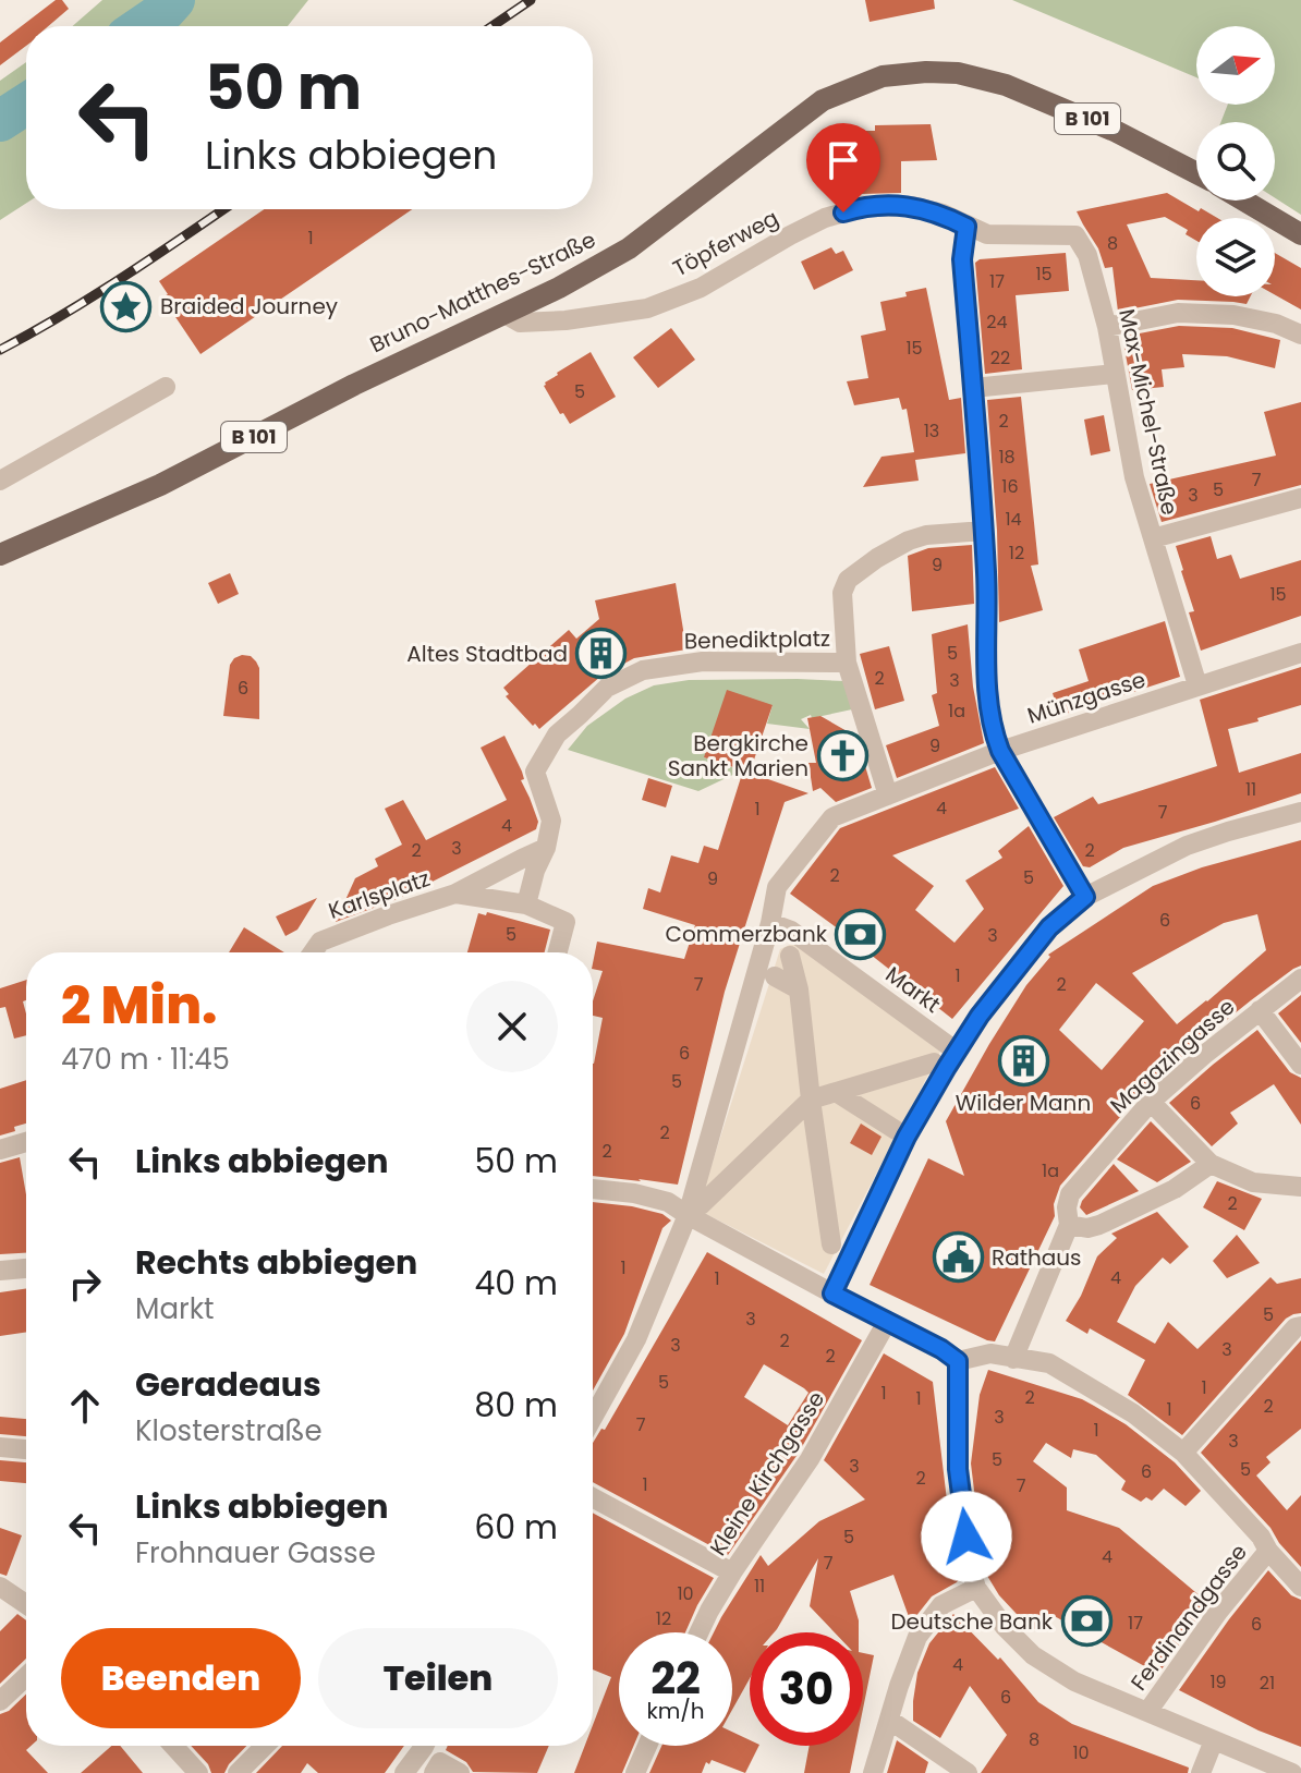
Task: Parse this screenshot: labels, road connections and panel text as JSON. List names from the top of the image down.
{
  "streets": {
    "main road": ["B 101", "Bruno-Matthes-Straße"],
    "street": [
      "Töpferweg",
      "Max-Michel-Straße",
      "Benediktplatz",
      "Münzgasse",
      "Karlsplatz",
      "Markt",
      "Magazingasse",
      "Kleine Kirchgasse",
      "Ferdinandgasse"
    ]
  },
  "crossings": [
    ["Töpferweg", "Bruno-Matthes-Straße"],
    ["Töpferweg", "Max-Michel-Straße"],
    ["Max-Michel-Straße", "Münzgasse"],
    ["Benediktplatz", "Karlsplatz"],
    ["Münzgasse", "Markt"]
  ],
  "places": {
    "place": ["Braided Journey"],
    "building": ["Altes Stadtbad", "Wilder Mann"],
    "church": ["Bergkirche Sankt Marien"],
    "bank": ["Commerzbank", "Deutsche Bank"],
    "public building": ["Rathaus"]
  },
  "house_numbers": [
    "1",
    "8",
    "15",
    "17",
    "24",
    "15",
    "22",
    "5",
    "2",
    "13",
    "18",
    "7",
    "16",
    "5",
    "3",
    "14",
    "12",
    "9",
    "15",
    "5",
    "2",
    "3",
    "6",
    "1a",
    "9",
    "11",
    "4",
    "1",
    "7",
    "4",
    "3",
    "2",
    "2",
    "2",
    "5",
    "9",
    "6",
    "5",
    "3",
    "1",
    "7",
    "2",
    "6",
    "5",
    "6",
    "2",
    "2",
    "1a",
    "2",
    "1",
    "4",
    "1",
    "5",
    "3",
    "2",
    "3",
    "3",
    "2",
    "5",
    "1",
    "1",
    "2",
    "1",
    "2",
    "1",
    "3",
    "7",
    "1",
    "3",
    "5",
    "3",
    "5",
    "6",
    "2",
    "1",
    "7",
    "5",
    "4",
    "7",
    "11",
    "10",
    "12",
    "17",
    "6",
    "4",
    "19",
    "21",
    "6",
    "8",
    "10"
  ],
  "north": "right",
  "page": {
    "turn": ["50 m", "Links abbiegen"],
    "heading": ["2 Min.", "470 m · 11:45"],
    "list": [
      {
        "name": "Links abbiegen",
        "value": "50 m"
      },
      {
        "name": "Rechts abbiegen",
        "note": "Markt",
        "value": "40 m"
      },
      {
        "name": "Geradeaus",
        "note": "Klosterstraße",
        "value": "80 m"
      },
      {
        "name": "Links abbiegen",
        "note": "Frohnauer Gasse",
        "value": "60 m"
      }
    ],
    "buttons": ["Beenden", "Teilen"],
    "speed": "22 km/h",
    "limit": "30"
  }
}
